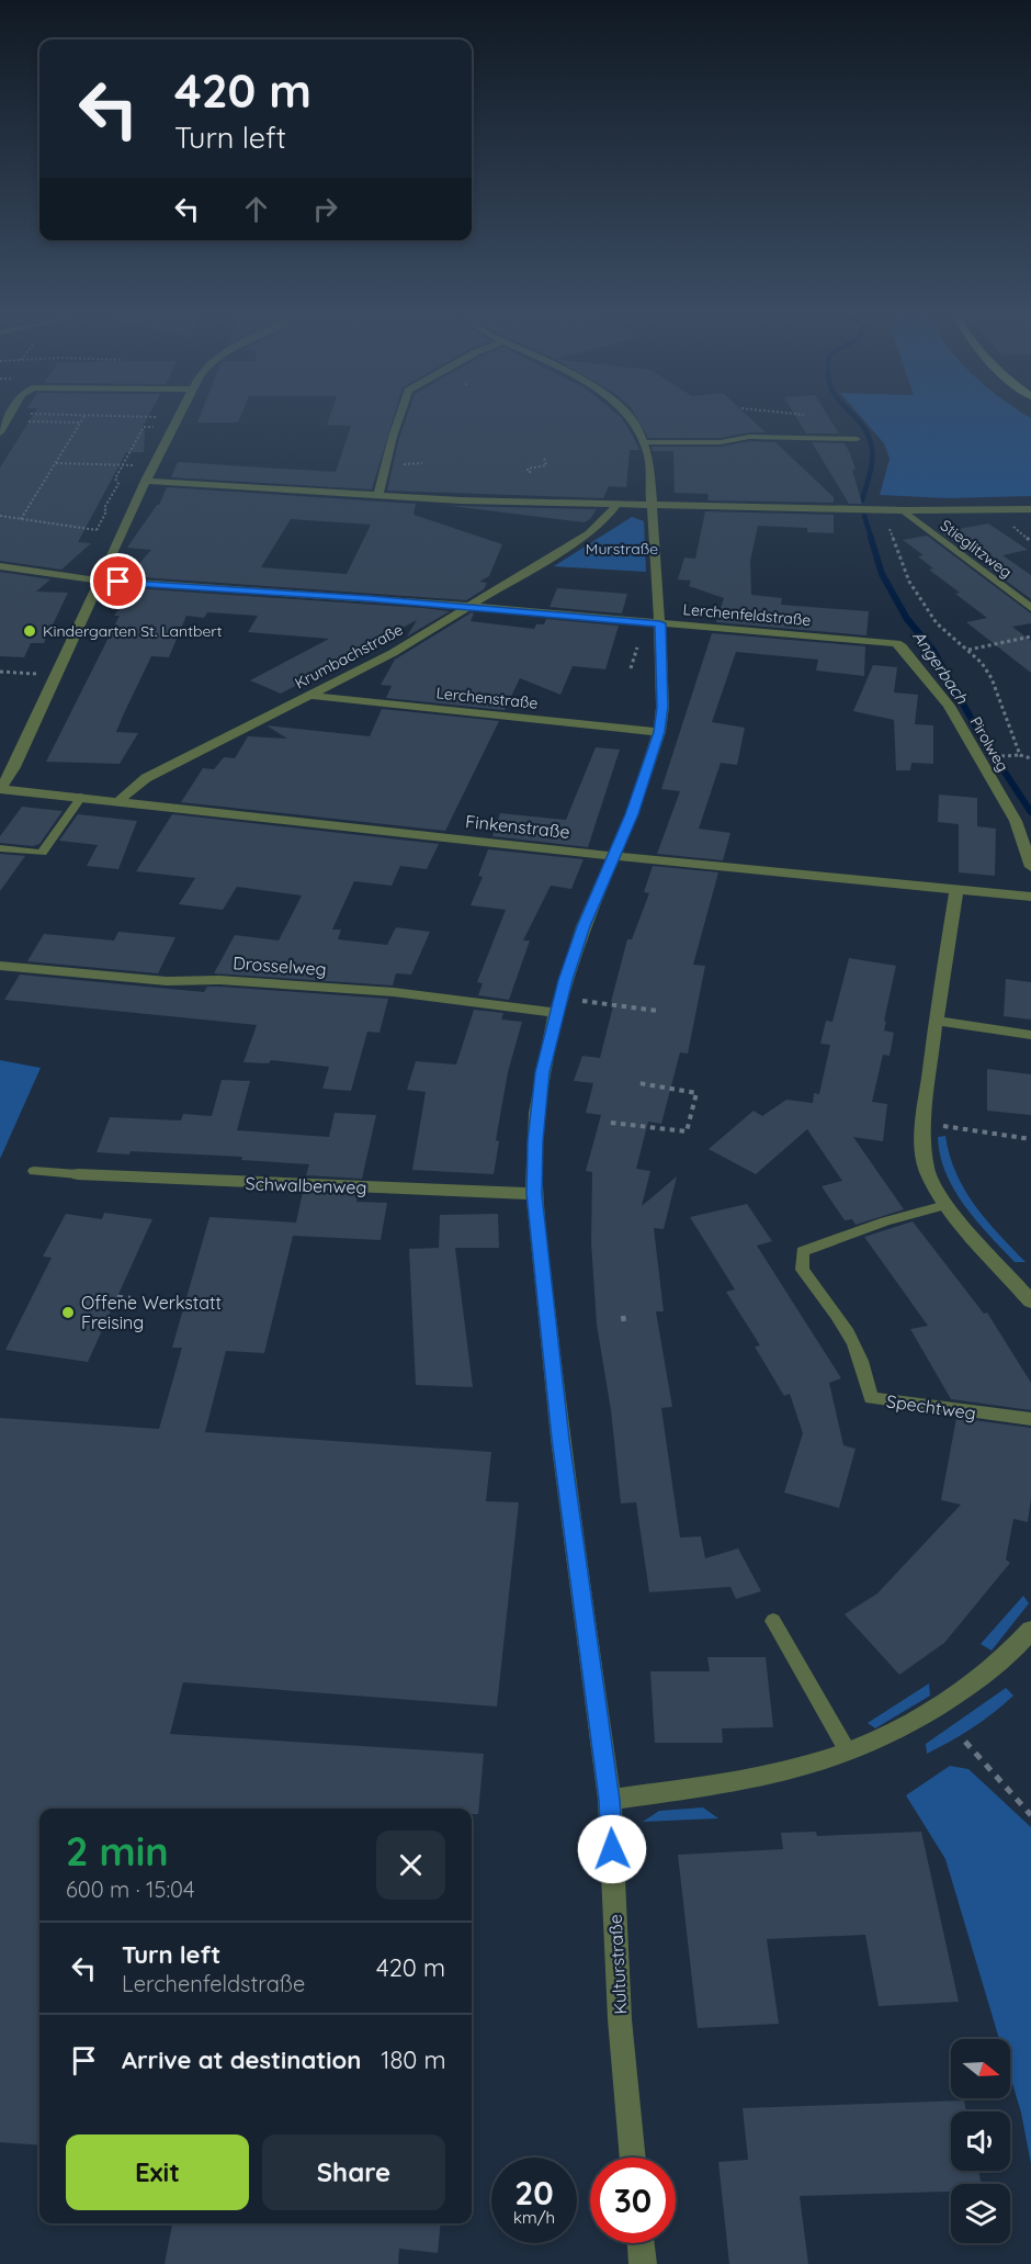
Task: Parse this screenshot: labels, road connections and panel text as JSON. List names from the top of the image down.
{
  "streets": {
    "street": [
      "Stieglitzweg",
      "Lerchenfeldstraße",
      "Krumbachstraße",
      "Lerchenstraße",
      "Pirolweg",
      "Finkenstraße",
      "Drosselweg",
      "Schwalbenweg",
      "Kulturstraße"
    ],
    "lane": ["Spechtweg"]
  },
  "crossings": [
    ["Lerchenfeldstraße", "Krumbachstraße"],
    ["Lerchenfeldstraße", "Pirolweg"],
    ["Lerchenfeldstraße", "Kulturstraße"],
    ["Krumbachstraße", "Lerchenstraße"],
    ["Krumbachstraße", "Finkenstraße"],
    ["Lerchenstraße", "Kulturstraße"],
    ["Finkenstraße", "Kulturstraße"],
    ["Drosselweg", "Kulturstraße"],
    ["Schwalbenweg", "Kulturstraße"]
  ],
  "water": ["Angerbach"],
  "parks": ["Murstraße"],
  "places": ["Kindergarten St. Lantbert", "Offene Werkstatt Freising"],
  "north": "right",
  "page": {
    "turn": ["420 m", "Turn left"],
    "heading": ["2 min", "600 m · 15:04"],
    "list": [
      {
        "name": "Turn left",
        "note": "Lerchenfeldstraße",
        "value": "420 m"
      },
      {
        "name": "Arrive at destination",
        "value": "180 m"
      }
    ],
    "buttons": ["Exit", "Share"],
    "speed": "20 km/h",
    "limit": "30"
  }
}
